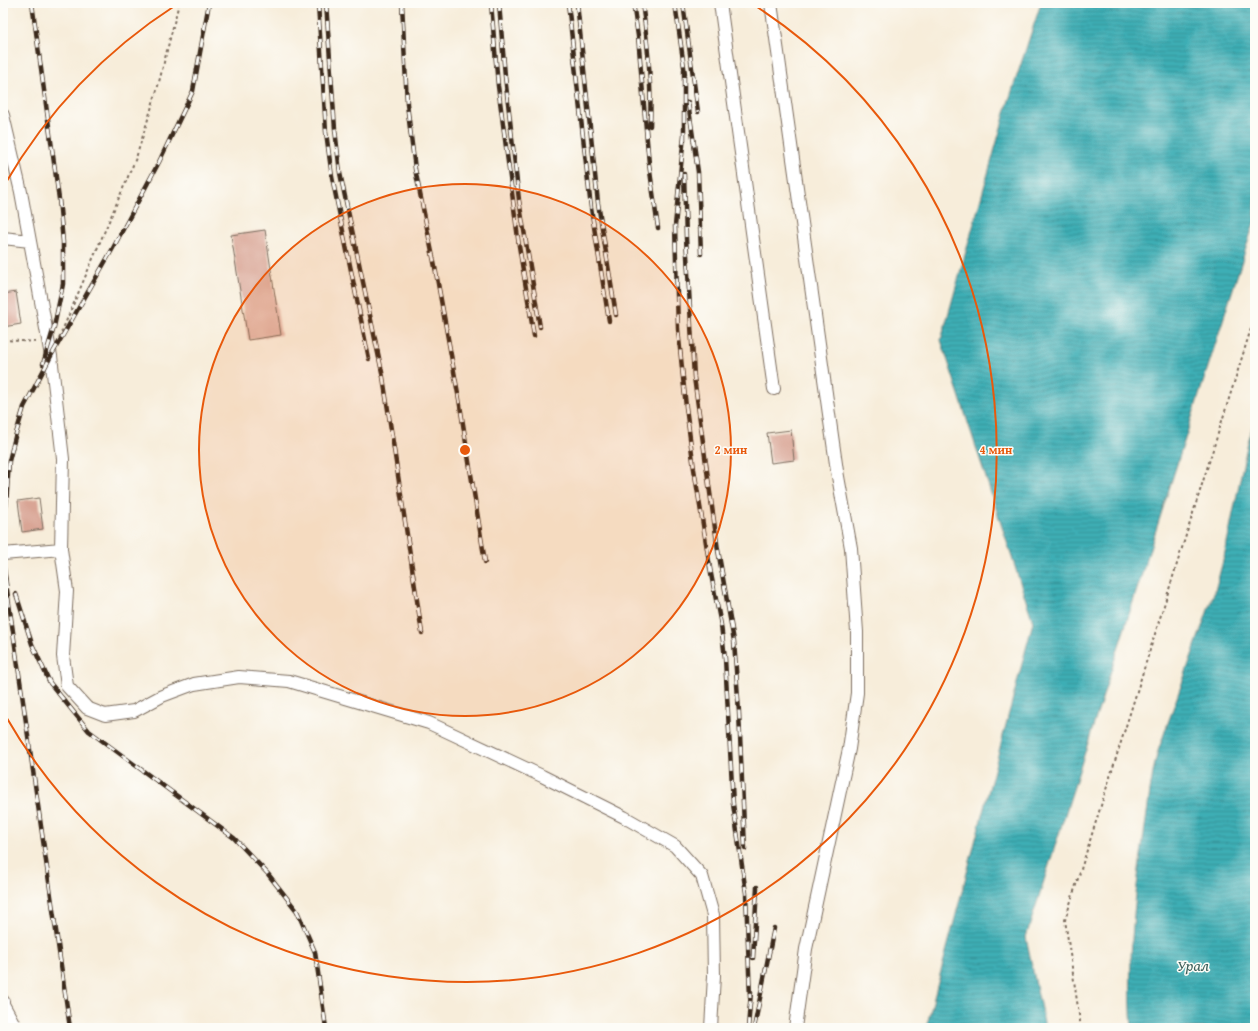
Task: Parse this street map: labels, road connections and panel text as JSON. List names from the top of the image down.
{
  "water": ["Урал"],
  "rings": ["2 мин", "4 мин"]
}
